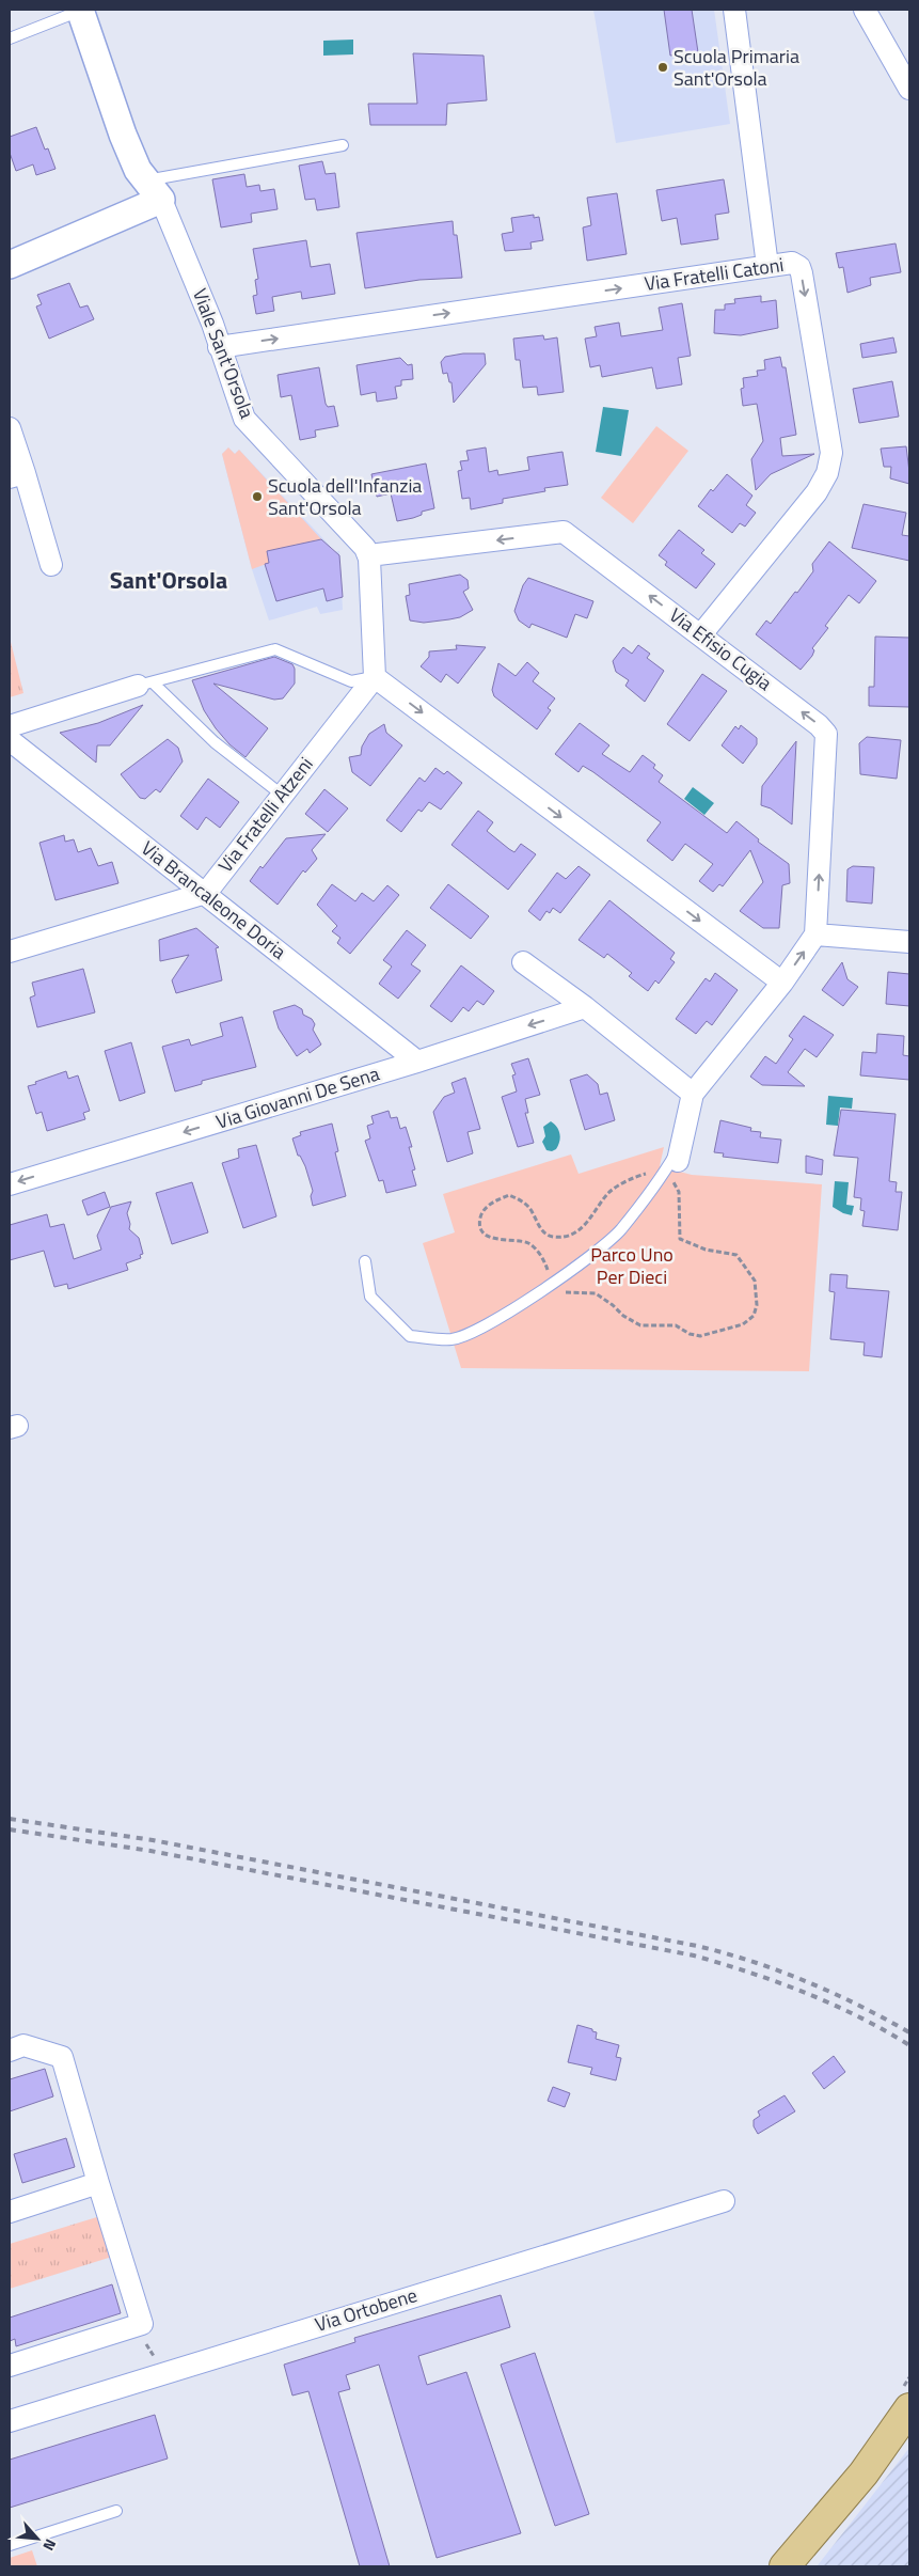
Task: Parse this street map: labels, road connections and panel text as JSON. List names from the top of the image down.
{
  "streets": {
    "street": [
      "Via Fratelli Catoni",
      "Viale Sant'Orsola",
      "Via Efisio Cugia",
      "Via Fratelli Atzeni",
      "Via Brancaleone Doria",
      "Via Giovanni De Sena",
      "Via Ortobene"
    ]
  },
  "crossings": [
    ["Via Fratelli Catoni", "Viale Sant'Orsola"],
    ["Via Fratelli Catoni", "Via Efisio Cugia"],
    ["Viale Sant'Orsola", "Via Efisio Cugia"],
    ["Via Fratelli Atzeni", "Via Brancaleone Doria"],
    ["Via Brancaleone Doria", "Via Giovanni De Sena"]
  ],
  "one_way": ["Via Efisio Cugia", "Via Giovanni De Sena"],
  "districts": ["Sant'Orsola"],
  "parks": ["Parco Uno Per Dieci"],
  "places": ["Scuola Primaria Sant'Orsola", "Scuola dell'Infanzia Sant'Orsola"],
  "north": "bottom right"
}
